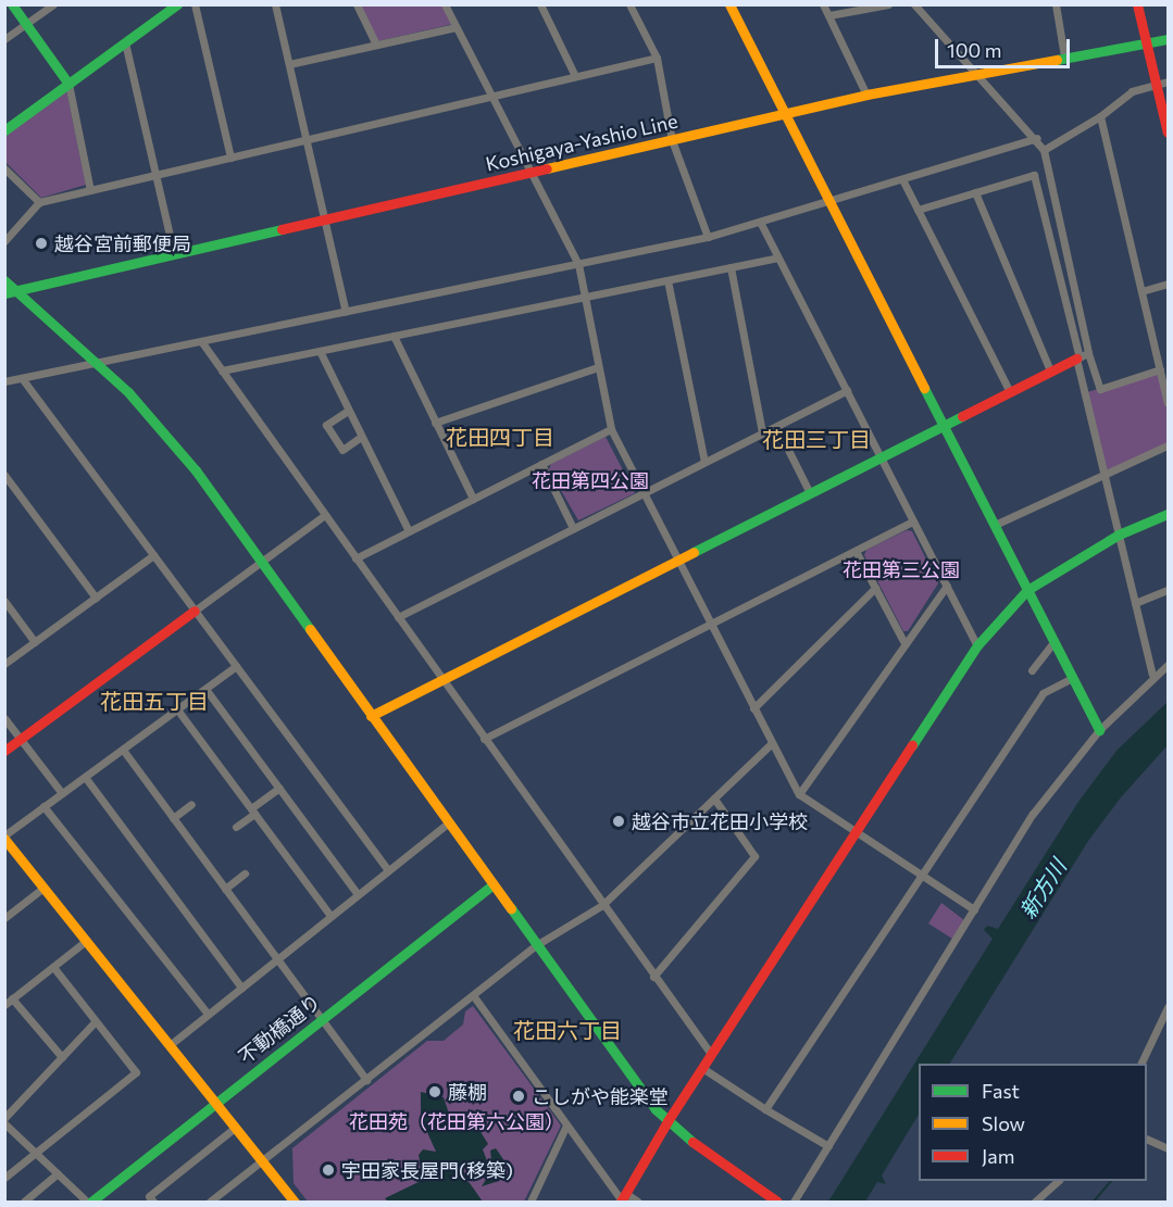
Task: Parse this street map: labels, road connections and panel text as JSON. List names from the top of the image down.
{
  "streets": {
    "street": ["Koshigaya-Yashio Line", "不動橋通り"]
  },
  "districts": [
    "花田四丁目",
    "花田三丁目",
    "花田五丁目",
    "花田六丁目"
  ],
  "water": ["新方川"],
  "parks": ["花田第四公園", "花田第三公園", "花田苑（花田第六公園）"],
  "places": [
    "越谷宮前郵便局",
    "越谷市立花田小学校",
    "藤棚",
    "こしがや能楽堂",
    "宇田家長屋門(移築)"
  ],
  "legend": ["Fast", "Slow", "Jam"],
  "scale_bar": "100 m"
}
